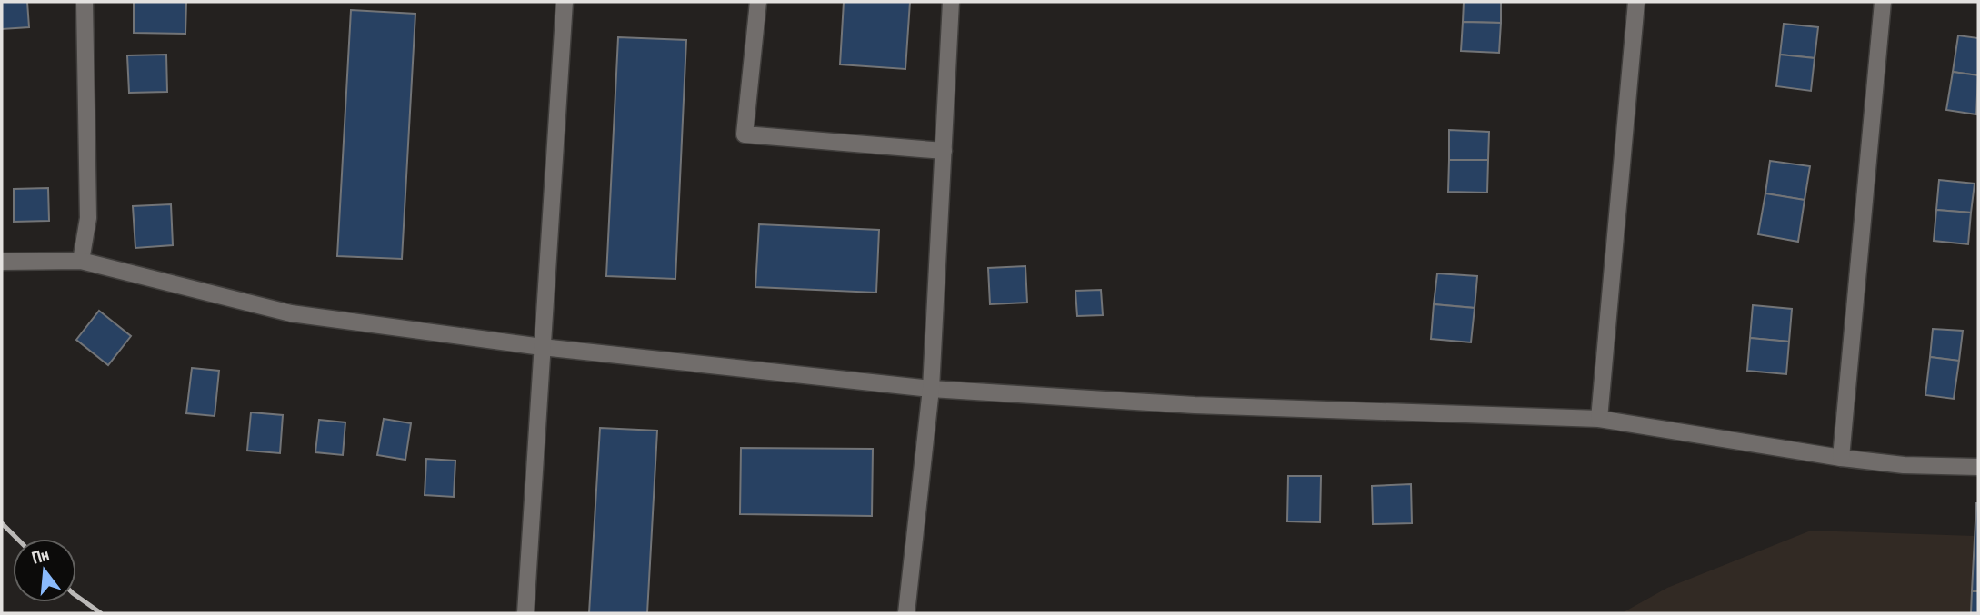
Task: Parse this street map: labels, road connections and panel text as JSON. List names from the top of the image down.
{
  "north": "top"
}
